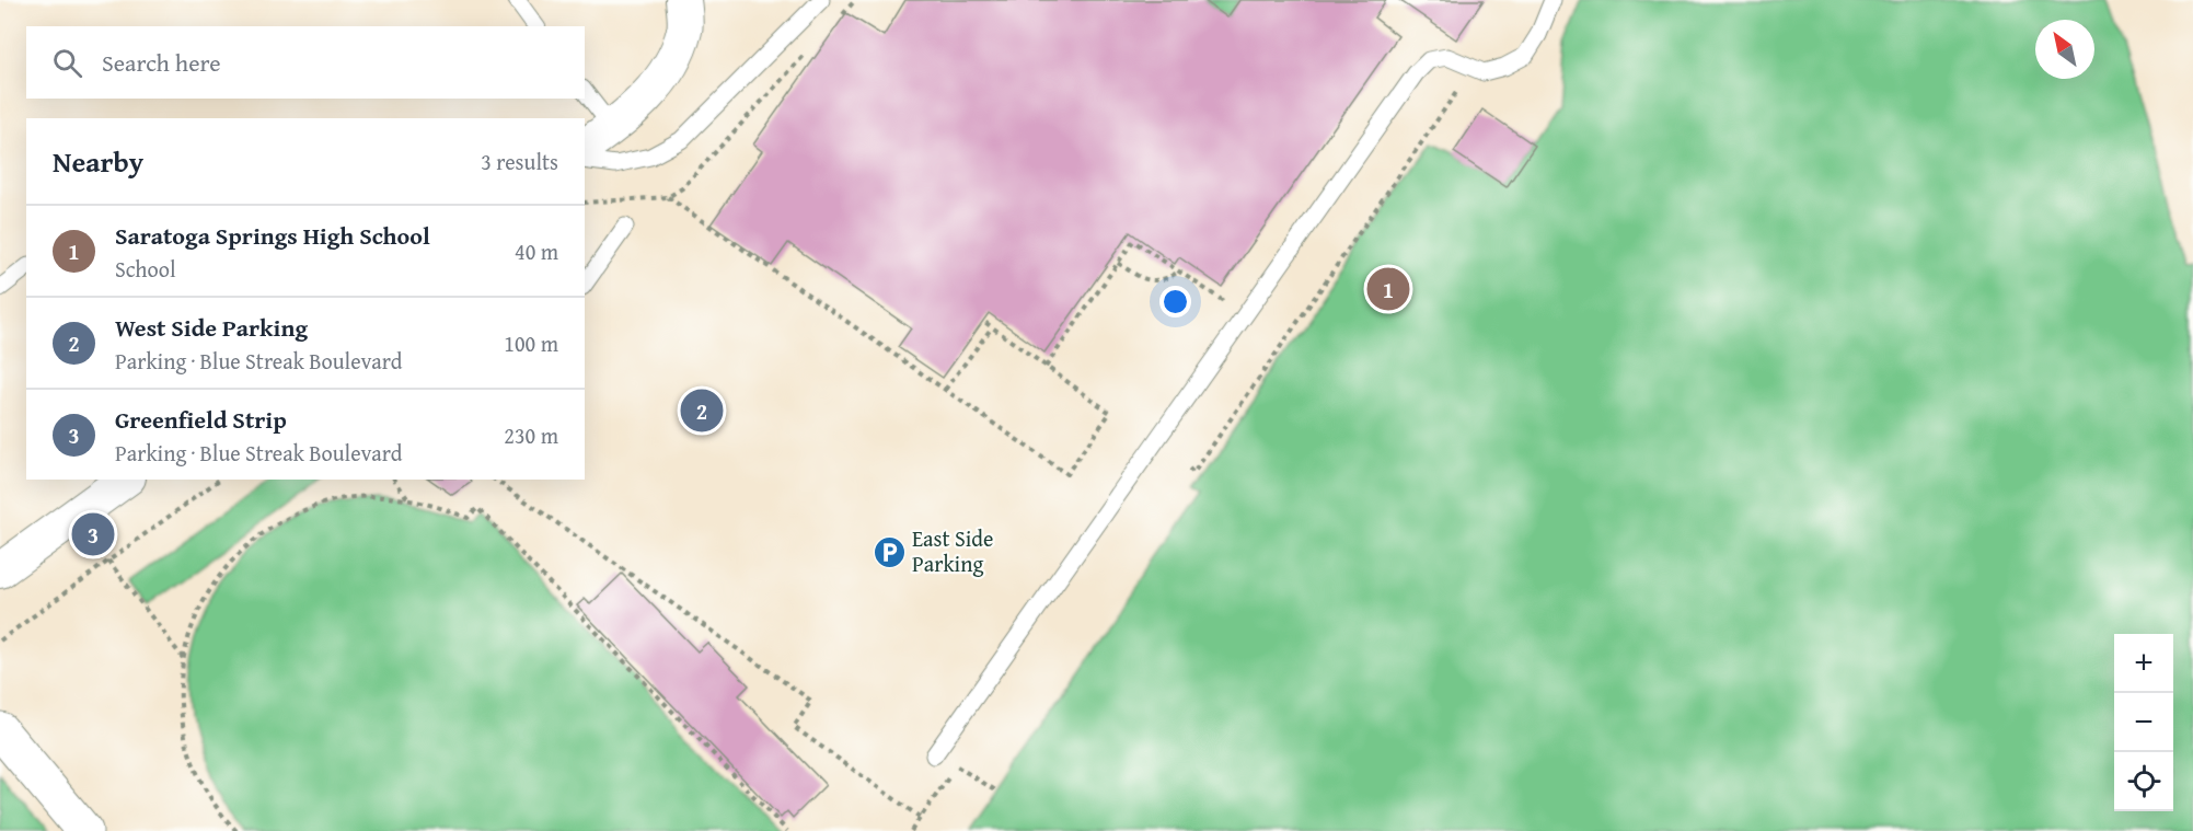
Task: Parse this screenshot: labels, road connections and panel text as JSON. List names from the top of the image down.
{
  "places": {
    "parking": ["East Side Parking"]
  },
  "north": "top left",
  "page": {
    "search": "Search here",
    "heading": ["Nearby", "3 results"],
    "list": [
      {
        "mark": "1",
        "name": "Saratoga Springs High School",
        "note": "School",
        "value": "40 m"
      },
      {
        "mark": "2",
        "name": "West Side Parking",
        "note": "Parking · Blue Streak Boulevard",
        "value": "100 m"
      },
      {
        "mark": "3",
        "name": "Greenfield Strip",
        "note": "Parking · Blue Streak Boulevard",
        "value": "230 m"
      }
    ],
    "pins": ["1", "2", "3"],
    "map_buttons": ["+", "−"]
  }
}
